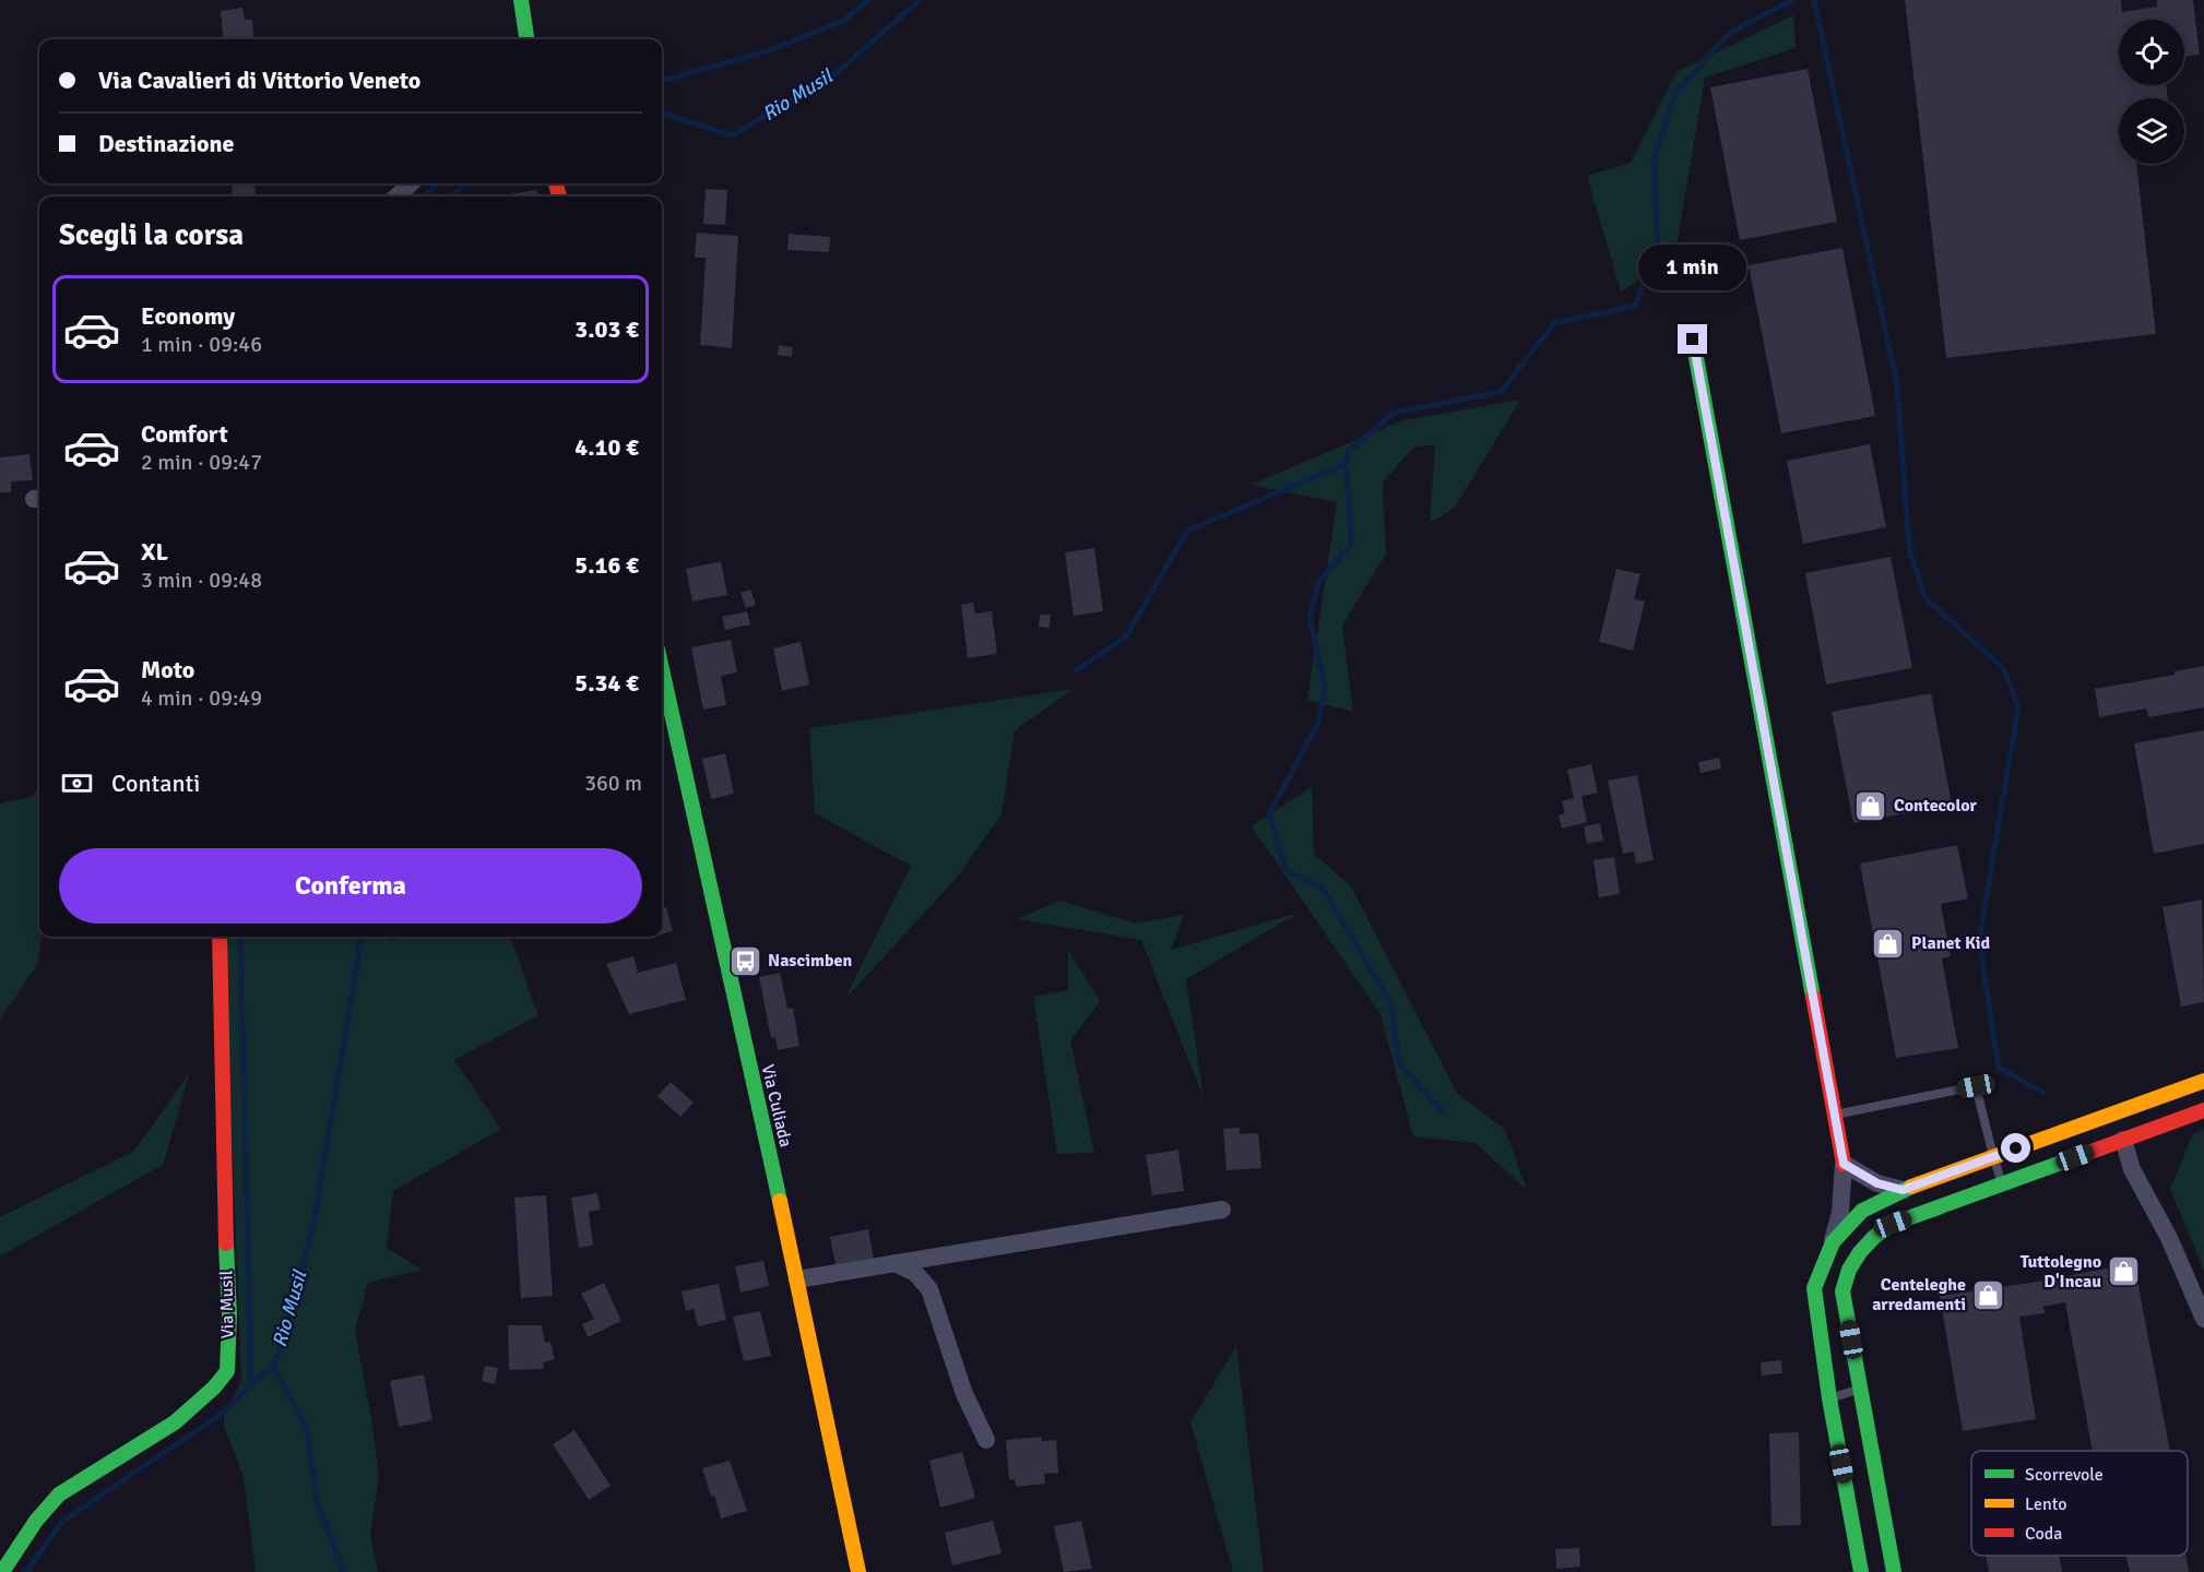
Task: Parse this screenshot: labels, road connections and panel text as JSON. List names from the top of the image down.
{
  "streets": {
    "street": ["Via Culiada", "Via Musil"]
  },
  "water": ["Rio Musil"],
  "places": {
    "shop": [
      "Contecolor",
      "Planet Kid",
      "Tuttolegno D'Incau",
      "Centeleghe arredamenti"
    ],
    "bus stop": ["Nascimben"]
  },
  "legend": ["Scorrevole", "Lento", "Coda"],
  "page": {
    "banner": ["Via Cavalieri di Vittorio Veneto", "Destinazione"],
    "heading": "Scegli la corsa",
    "bubble": "1 min",
    "list": [
      {
        "name": "Economy",
        "note": "1 min · 09:46",
        "value": "3.03 €"
      },
      {
        "name": "Comfort",
        "note": "2 min · 09:47",
        "value": "4.10 €"
      },
      {
        "name": "XL",
        "note": "3 min · 09:48",
        "value": "5.16 €"
      },
      {
        "name": "Moto",
        "note": "4 min · 09:49",
        "value": "5.34 €"
      }
    ],
    "pay": ["Contanti", "360 m"],
    "buttons": "Conferma"
  }
}
